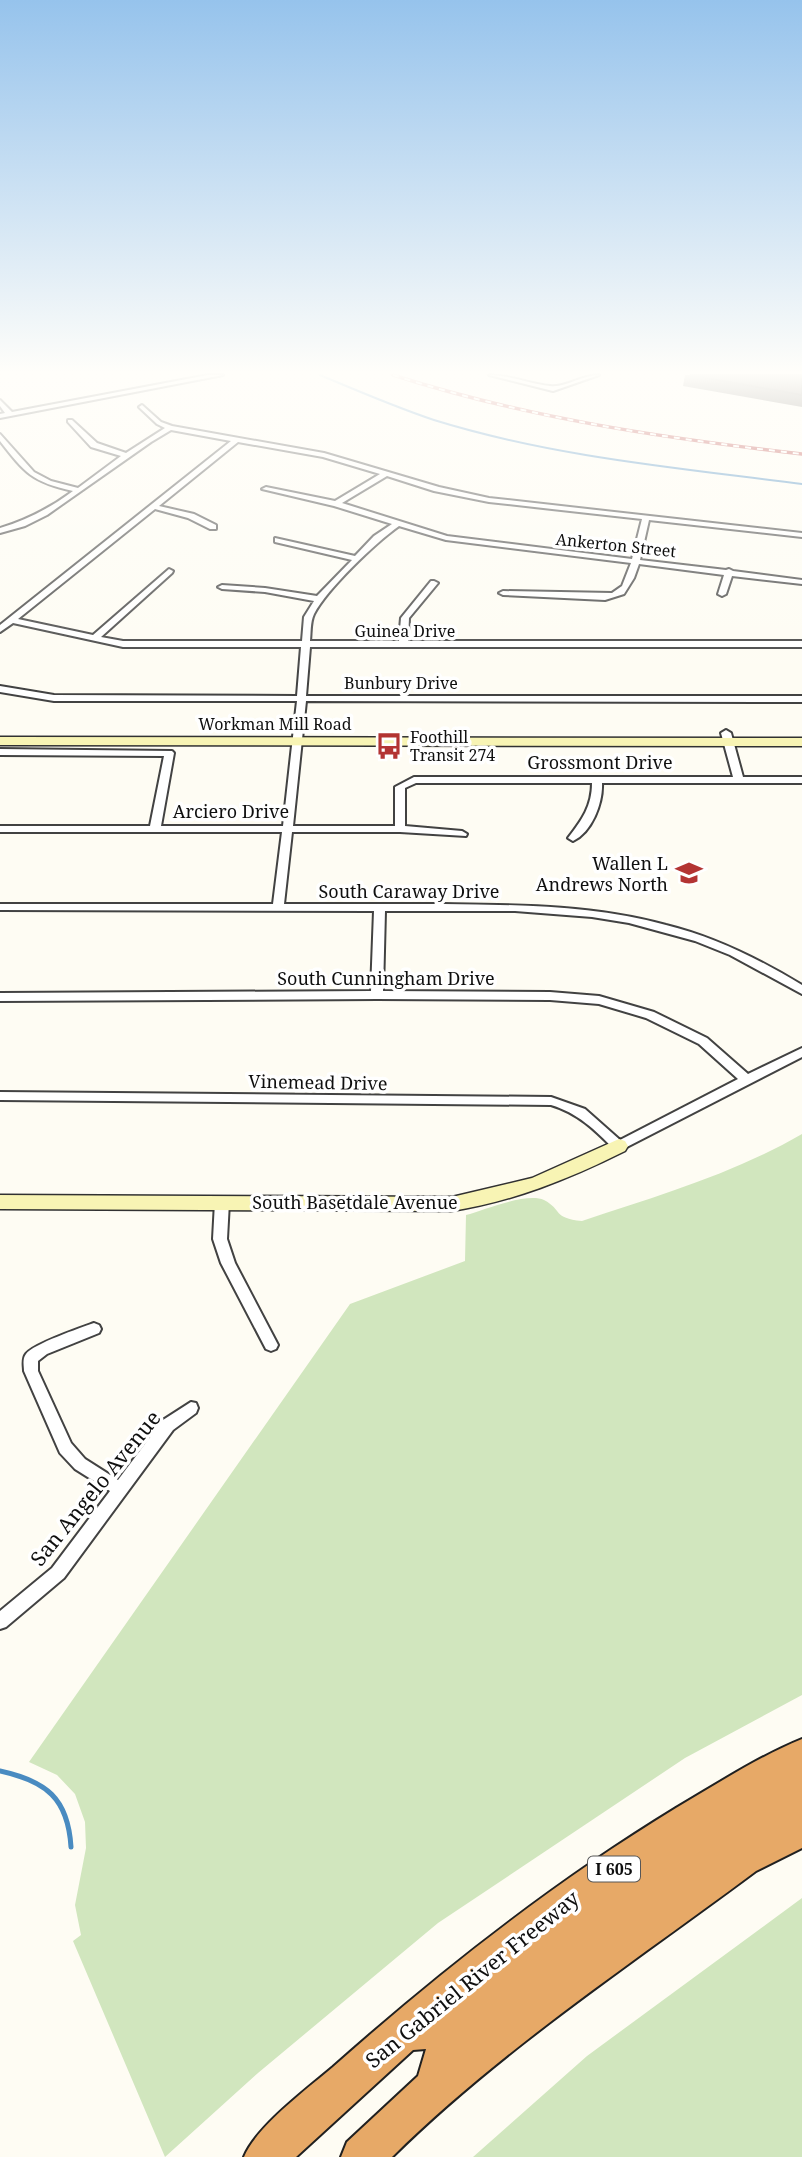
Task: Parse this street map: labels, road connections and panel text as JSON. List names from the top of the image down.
{
  "streets": {
    "highway": ["I 605", "San Gabriel River Freeway"],
    "main road": ["Workman Mill Road", "South Basetdale Avenue"],
    "street": [
      "Ankerton Street",
      "Guinea Drive",
      "Bunbury Drive",
      "Grossmont Drive",
      "Arciero Drive",
      "South Caraway Drive",
      "South Cunningham Drive",
      "Vinemead Drive",
      "San Angelo Avenue"
    ]
  },
  "crossings": [
    ["Grossmont Drive", "Arciero Drive"],
    ["South Cunningham Drive", "South Basetdale Avenue"],
    ["Vinemead Drive", "South Basetdale Avenue"]
  ],
  "places": {
    "bus stop": ["Foothill Transit 274"],
    "school or university": ["Wallen L Andrews North"]
  }
}
